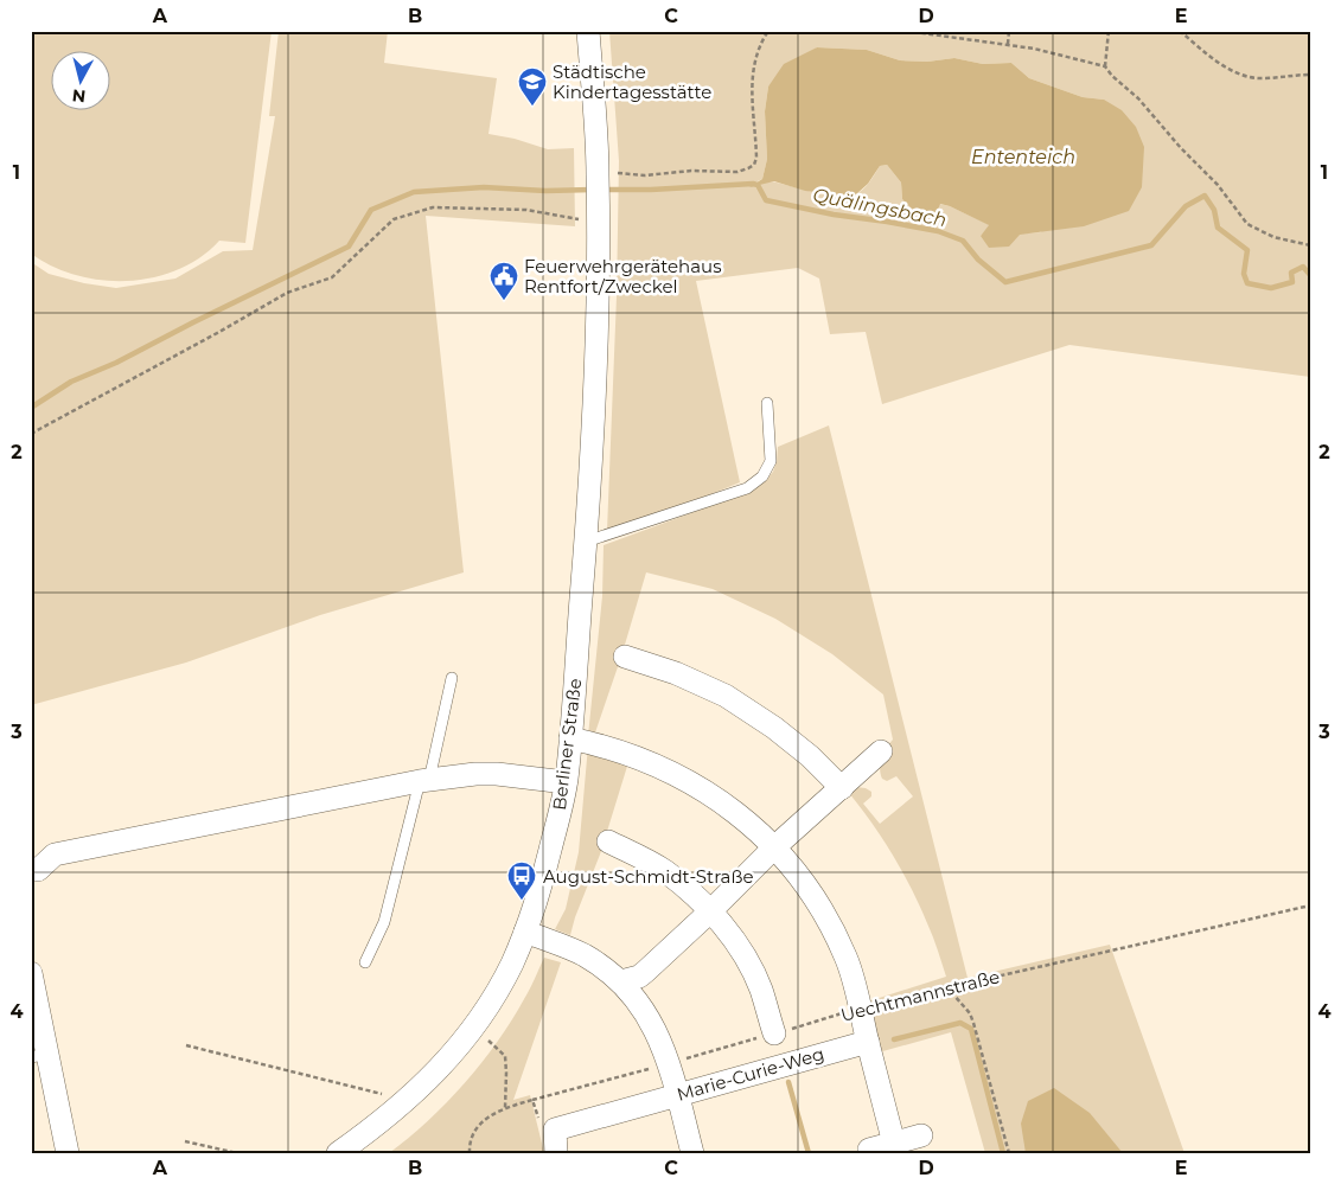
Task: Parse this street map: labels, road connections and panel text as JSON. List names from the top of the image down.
{
  "streets": {
    "street": ["Berliner Straße", "Marie-Curie-Weg"],
    "path": ["Uechtmannstraße"]
  },
  "water": ["Ententeich", "Quälingsbach"],
  "places": {
    "school or university": ["Städtische Kindertagesstätte"],
    "public building": ["Feuerwehrgerätehaus Rentfort/Zweckel"],
    "bus stop": ["August-Schmidt-Straße"]
  },
  "north": "bottom",
  "grid": {
    "columns": [
      "A",
      "B",
      "C",
      "D",
      "E"
    ],
    "rows": [
      "1",
      "2",
      "3",
      "4"
    ]
  }
}
